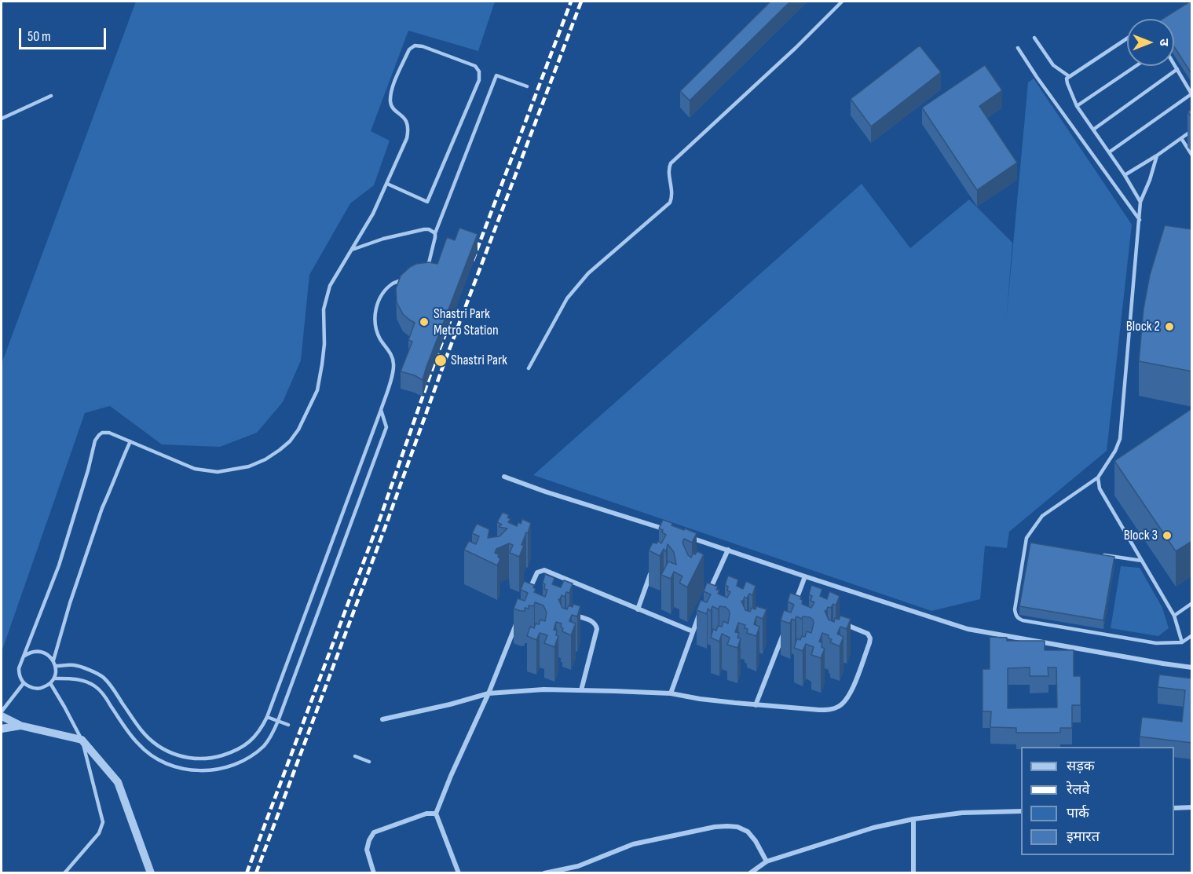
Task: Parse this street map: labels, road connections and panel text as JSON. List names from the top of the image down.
{
  "places": [
    "Shastri Park Metro Station",
    "Block 2",
    "Shastri Park",
    "Block 3"
  ],
  "legend": [
    "सड़क",
    "रेलवे",
    "पार्क",
    "इमारत"
  ],
  "scale_bar": "50 m",
  "north": "right"
}
